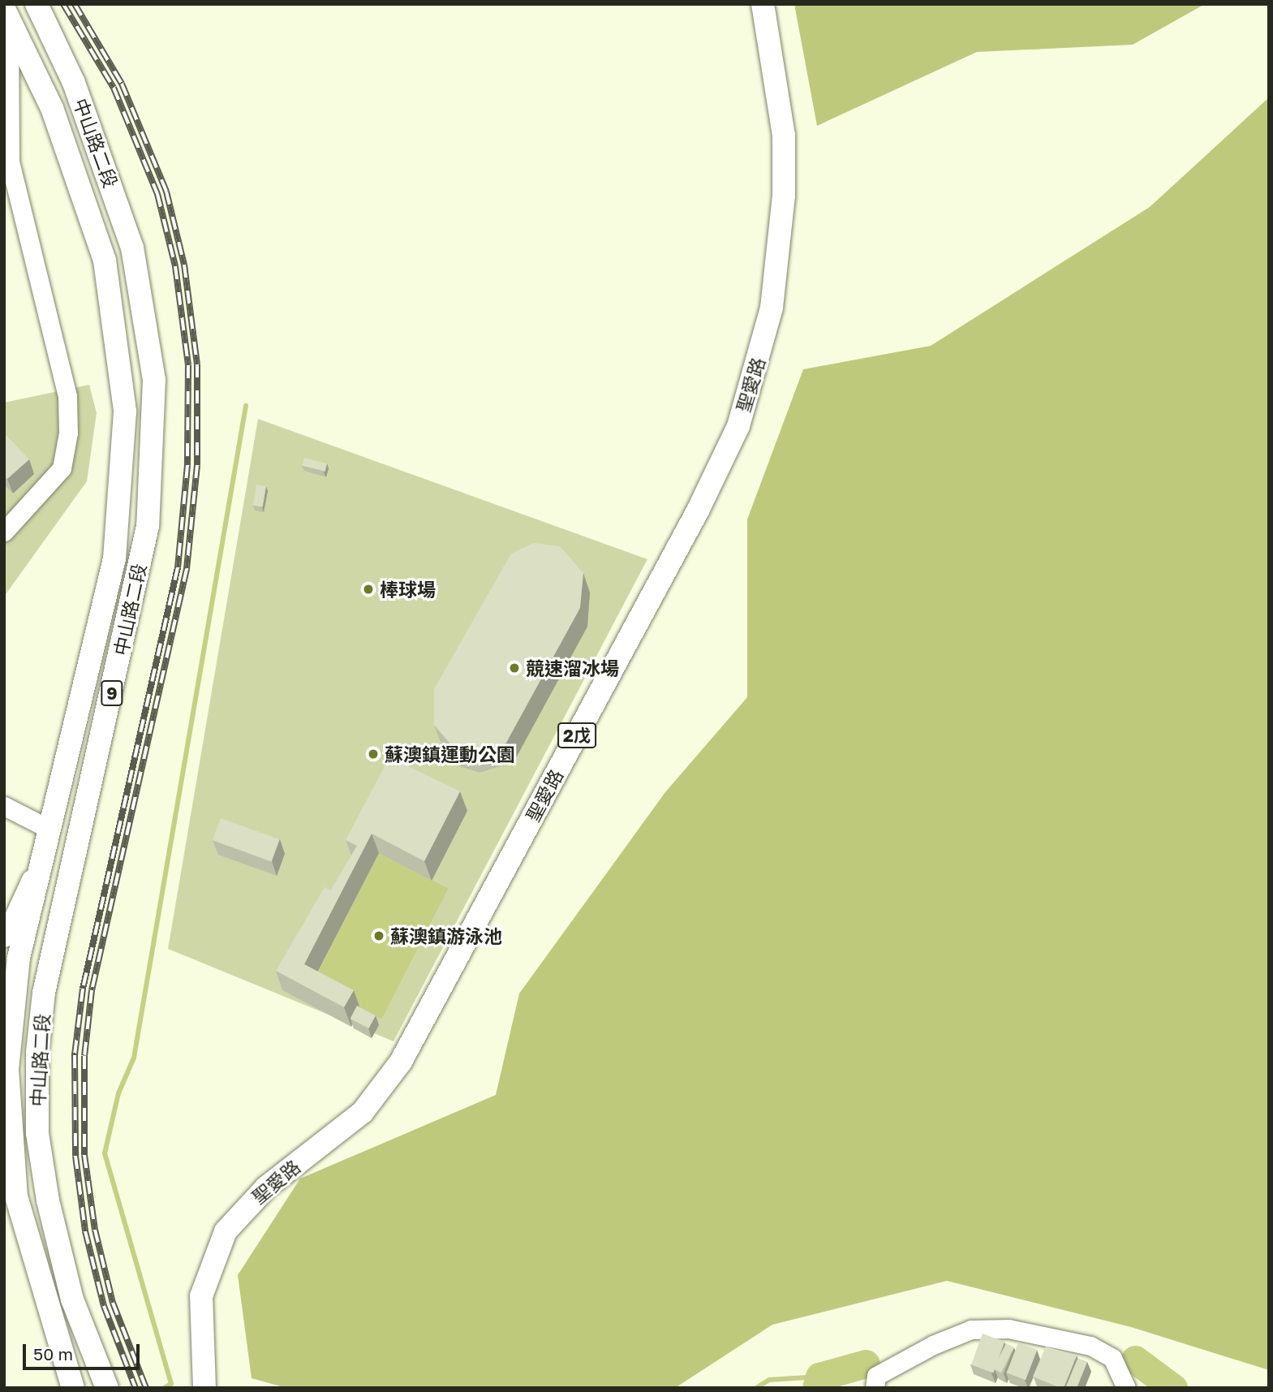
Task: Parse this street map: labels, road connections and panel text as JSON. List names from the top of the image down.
{
  "streets": {
    "main road": [
      "中山路二段",
      "聖愛路",
      "9",
      "2戊"
    ]
  },
  "places": [
    "棒球場",
    "競速溜冰場",
    "蘇澳鎮運動公園",
    "蘇澳鎮游泳池"
  ],
  "scale_bar": "50 m"
}
